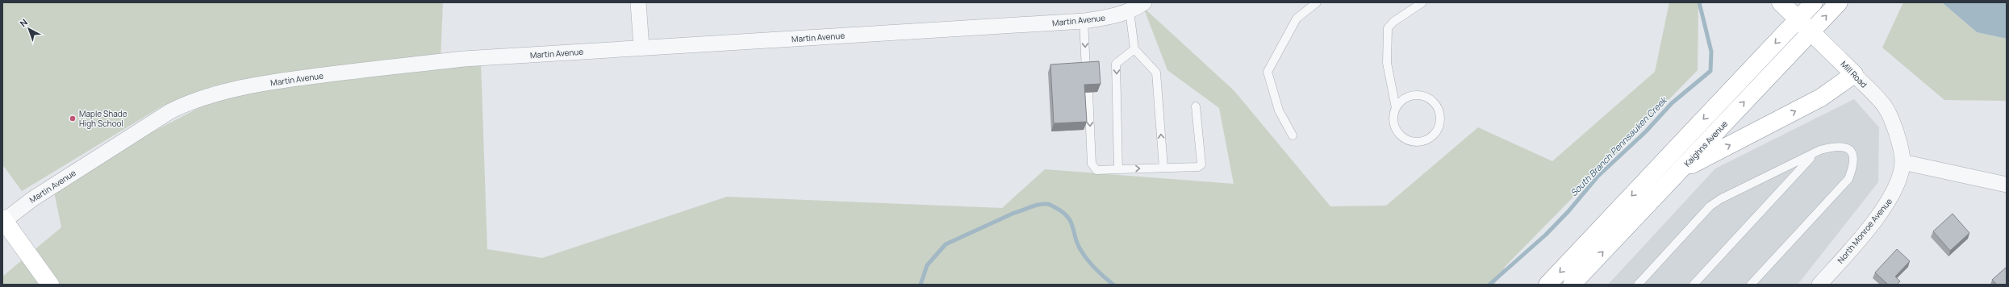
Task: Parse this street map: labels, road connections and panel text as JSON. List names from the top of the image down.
{
  "streets": {
    "main road": ["Mill Road", "Kaighns Avenue"],
    "street": ["Martin Avenue", "North Monroe Avenue"]
  },
  "crossings": [
    ["Mill Road", "Kaighns Avenue"],
    ["Mill Road", "North Monroe Avenue"]
  ],
  "water": ["South Branch Pennsauken Creek"],
  "places": ["Maple Shade High School"],
  "north": "top left"
}
